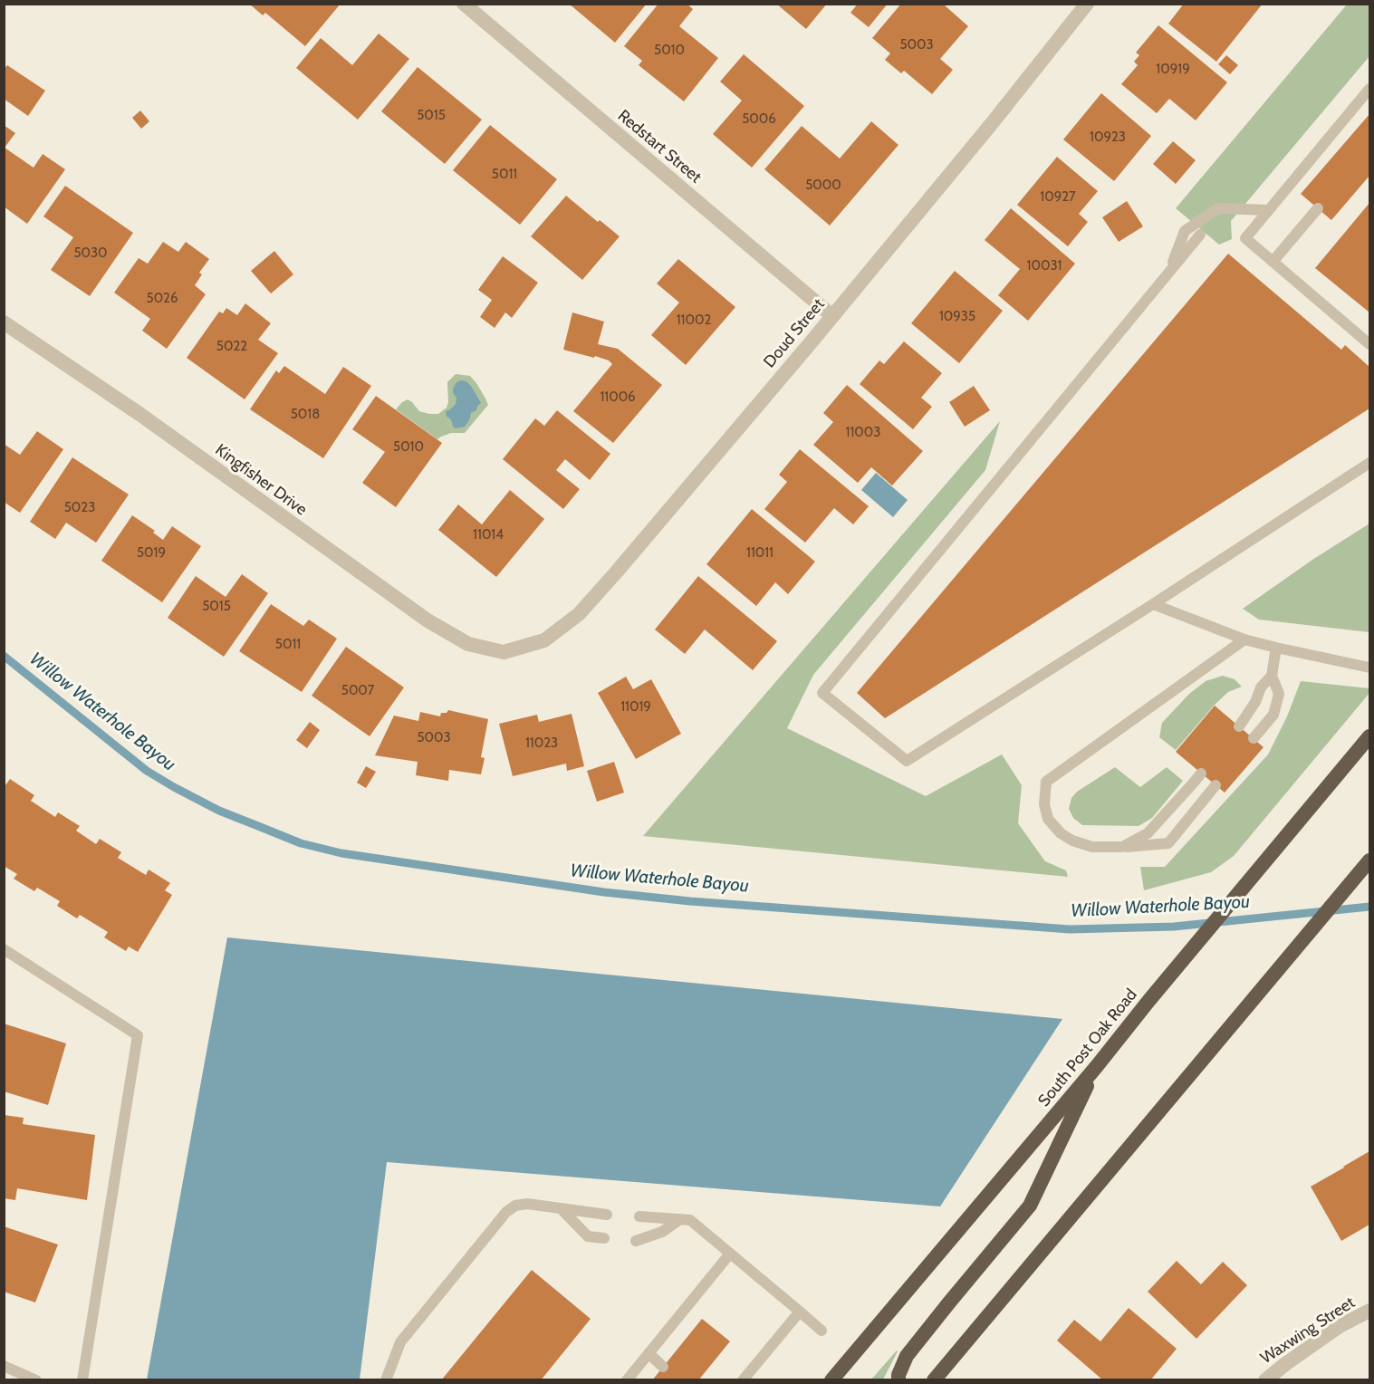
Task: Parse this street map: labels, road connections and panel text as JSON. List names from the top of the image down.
{
  "streets": {
    "highway": ["South Post Oak Road"],
    "street": [
      "Redstart Street",
      "Doud Street",
      "Kingfisher Drive",
      "Waxwing Street"
    ]
  },
  "crossings": [
    ["Redstart Street", "Doud Street"],
    ["Doud Street", "Kingfisher Drive"]
  ],
  "water": ["Willow Waterhole Bayou"],
  "house_numbers": [
    "5003",
    "5010",
    "10919",
    "5015",
    "5006",
    "10923",
    "5011",
    "5000",
    "10927",
    "5030",
    "10031",
    "5026",
    "10935",
    "11002",
    "5022",
    "11006",
    "5018",
    "11003",
    "5010",
    "5023",
    "11014",
    "5019",
    "11011",
    "5015",
    "5011",
    "5007",
    "11019",
    "5003",
    "11023"
  ]
}
